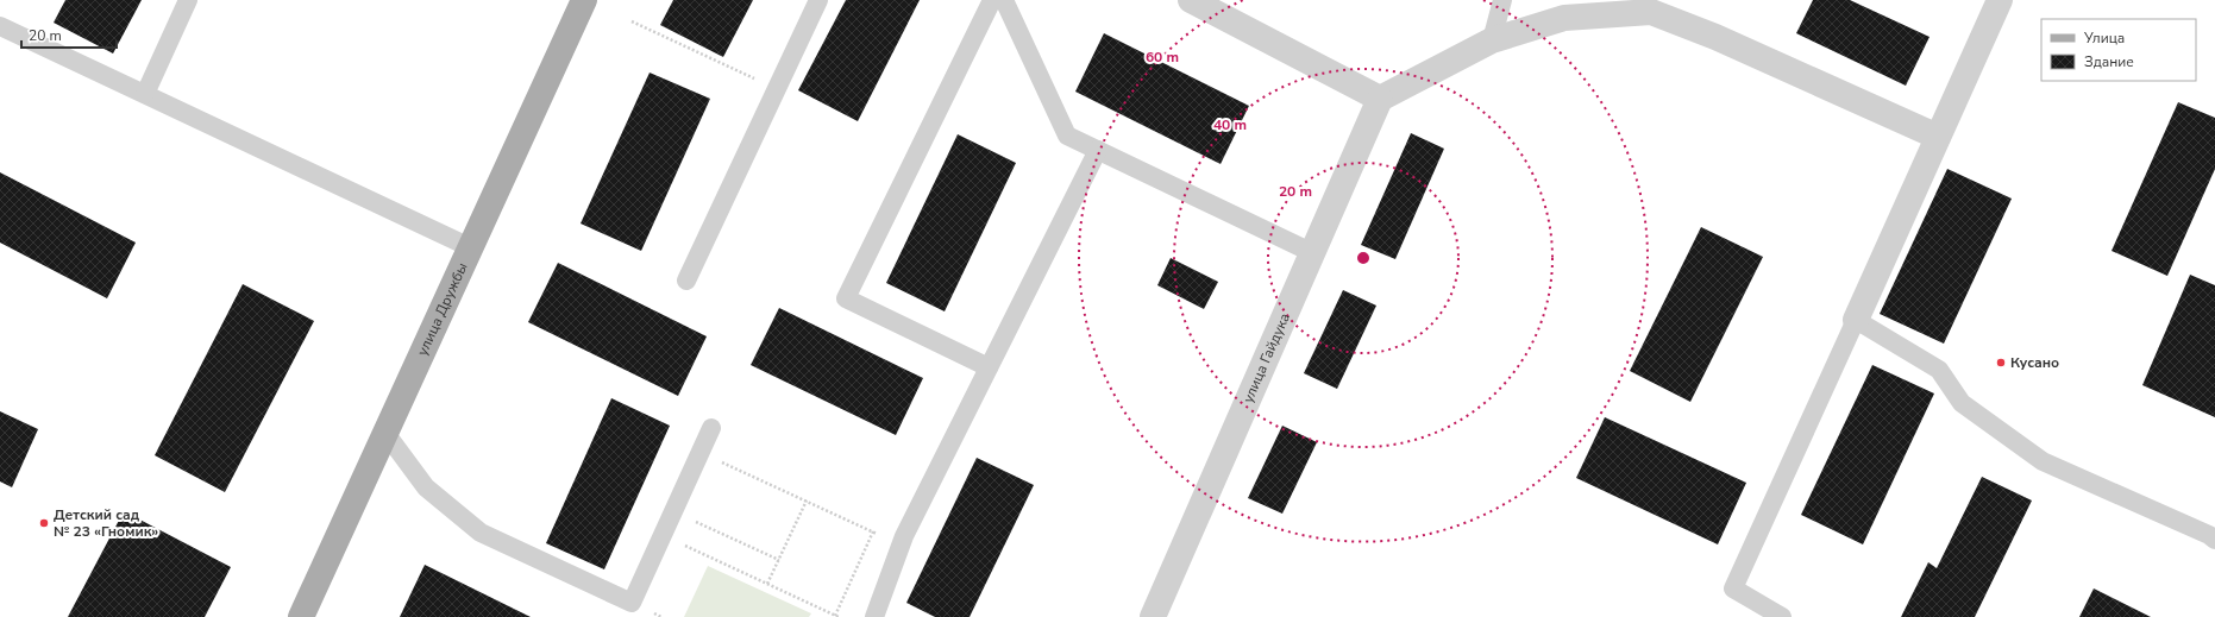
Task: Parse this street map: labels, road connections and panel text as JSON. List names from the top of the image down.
{
  "streets": {
    "main road": ["улица Дружбы"],
    "street": ["улица Гайдука"]
  },
  "places": ["Кусано", "Детский сад № 23 «Гномик»"],
  "legend": ["Улица", "Здание"],
  "scale_bar": "20 m",
  "rings": ["60 m", "40 m", "20 m"]
}
